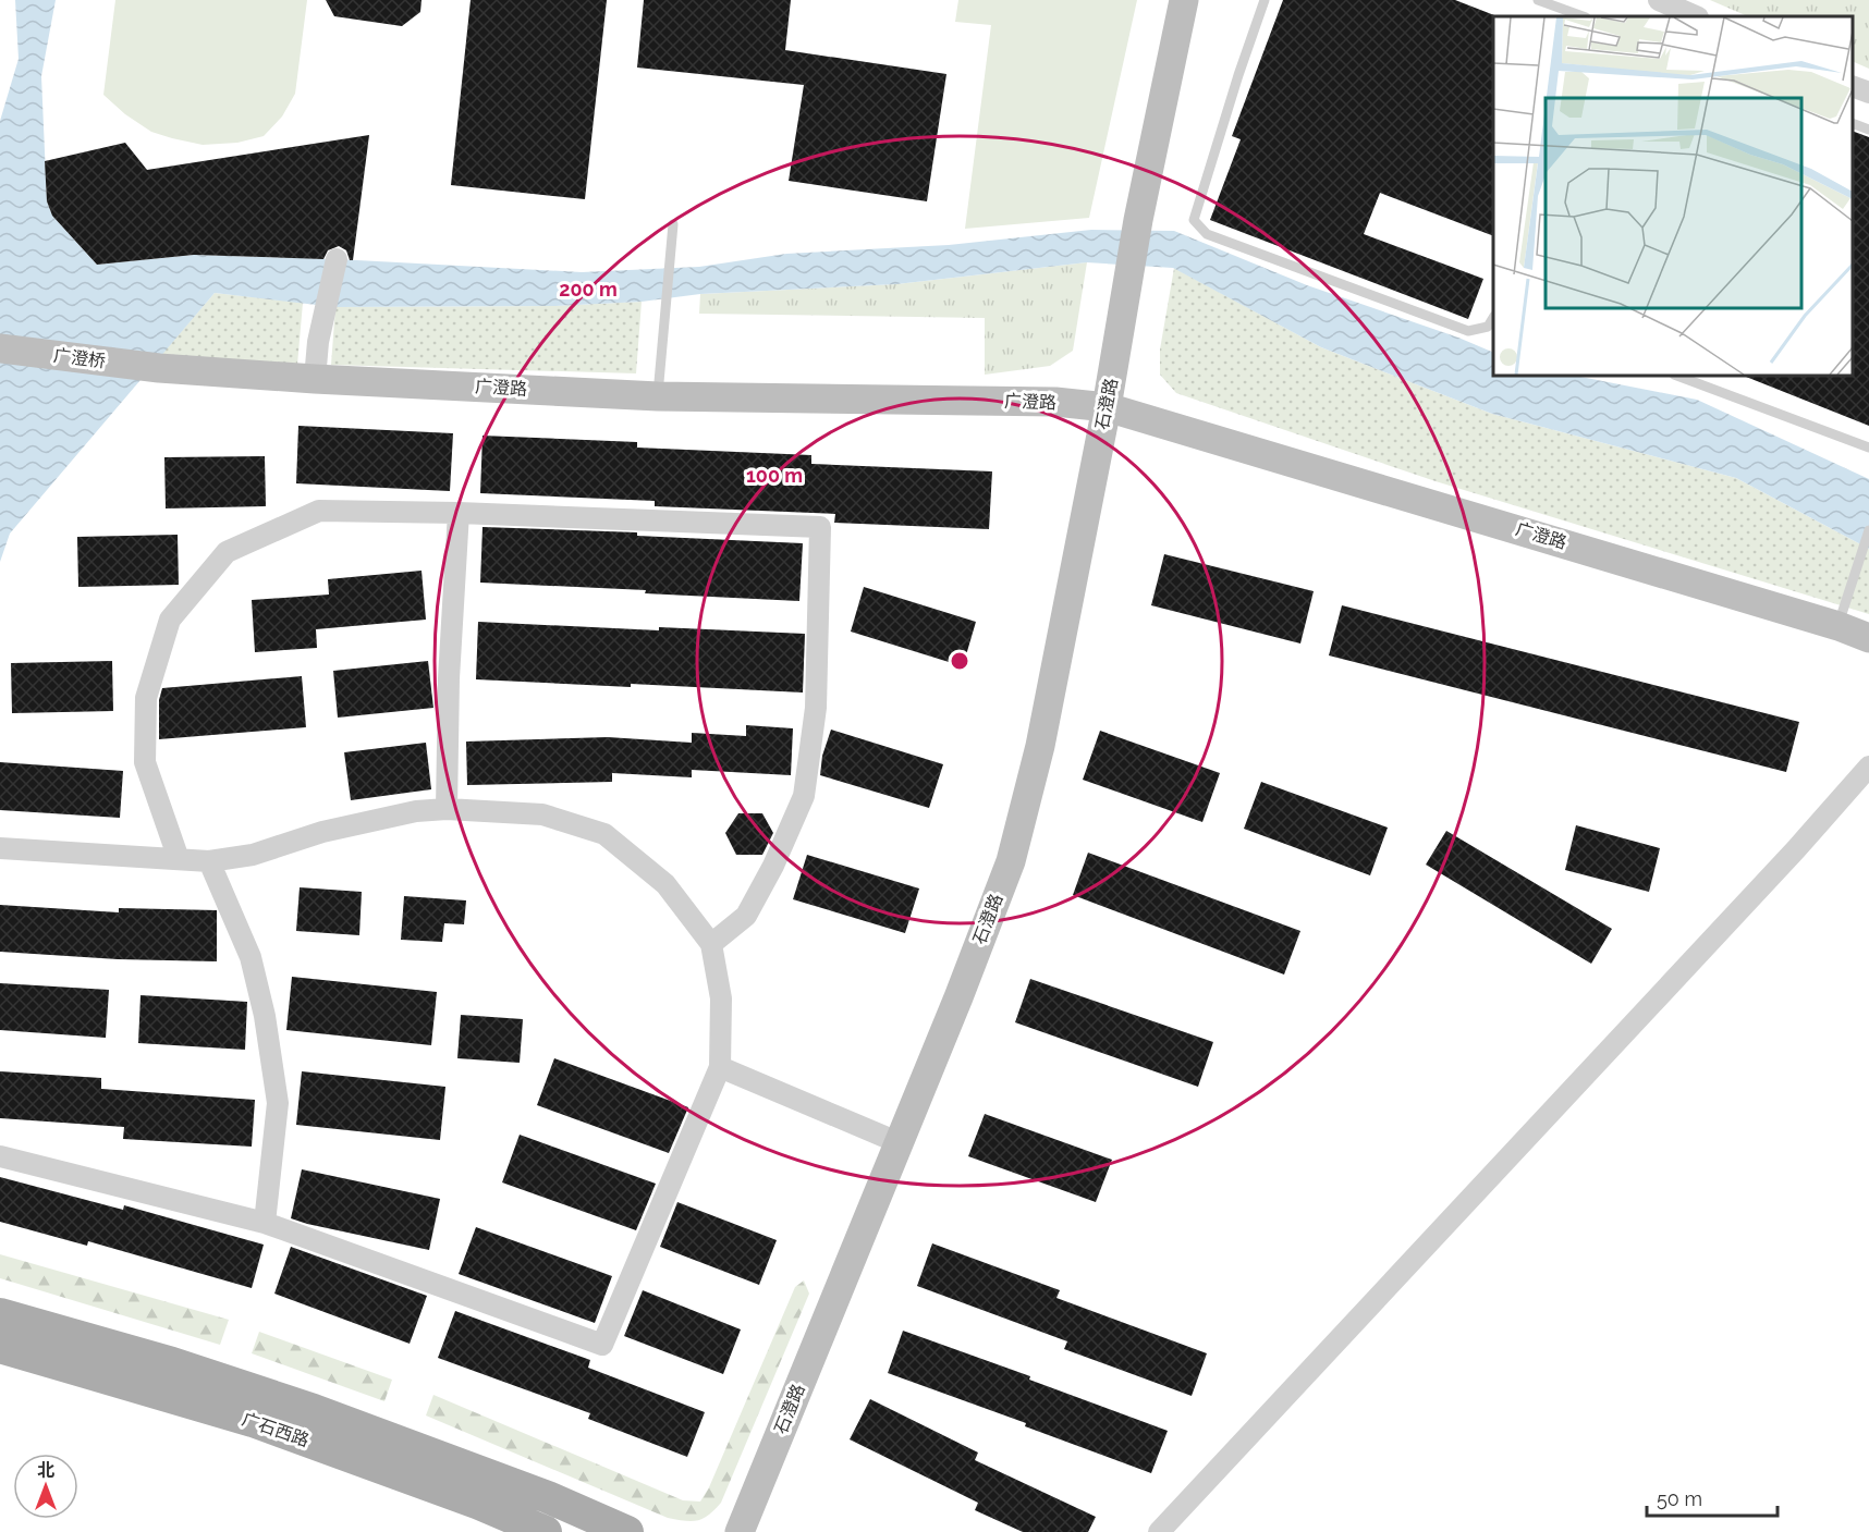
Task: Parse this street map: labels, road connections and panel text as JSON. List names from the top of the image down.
{
  "streets": {
    "main road": ["广石西路"],
    "street": ["广澄桥", "广澄路", "石澄路"]
  },
  "crossings": [
    ["广澄桥", "广澄路"],
    ["广澄路", "石澄路"]
  ],
  "scale_bar": "50 m",
  "north": "top",
  "rings": ["200 m", "100 m"]
}
